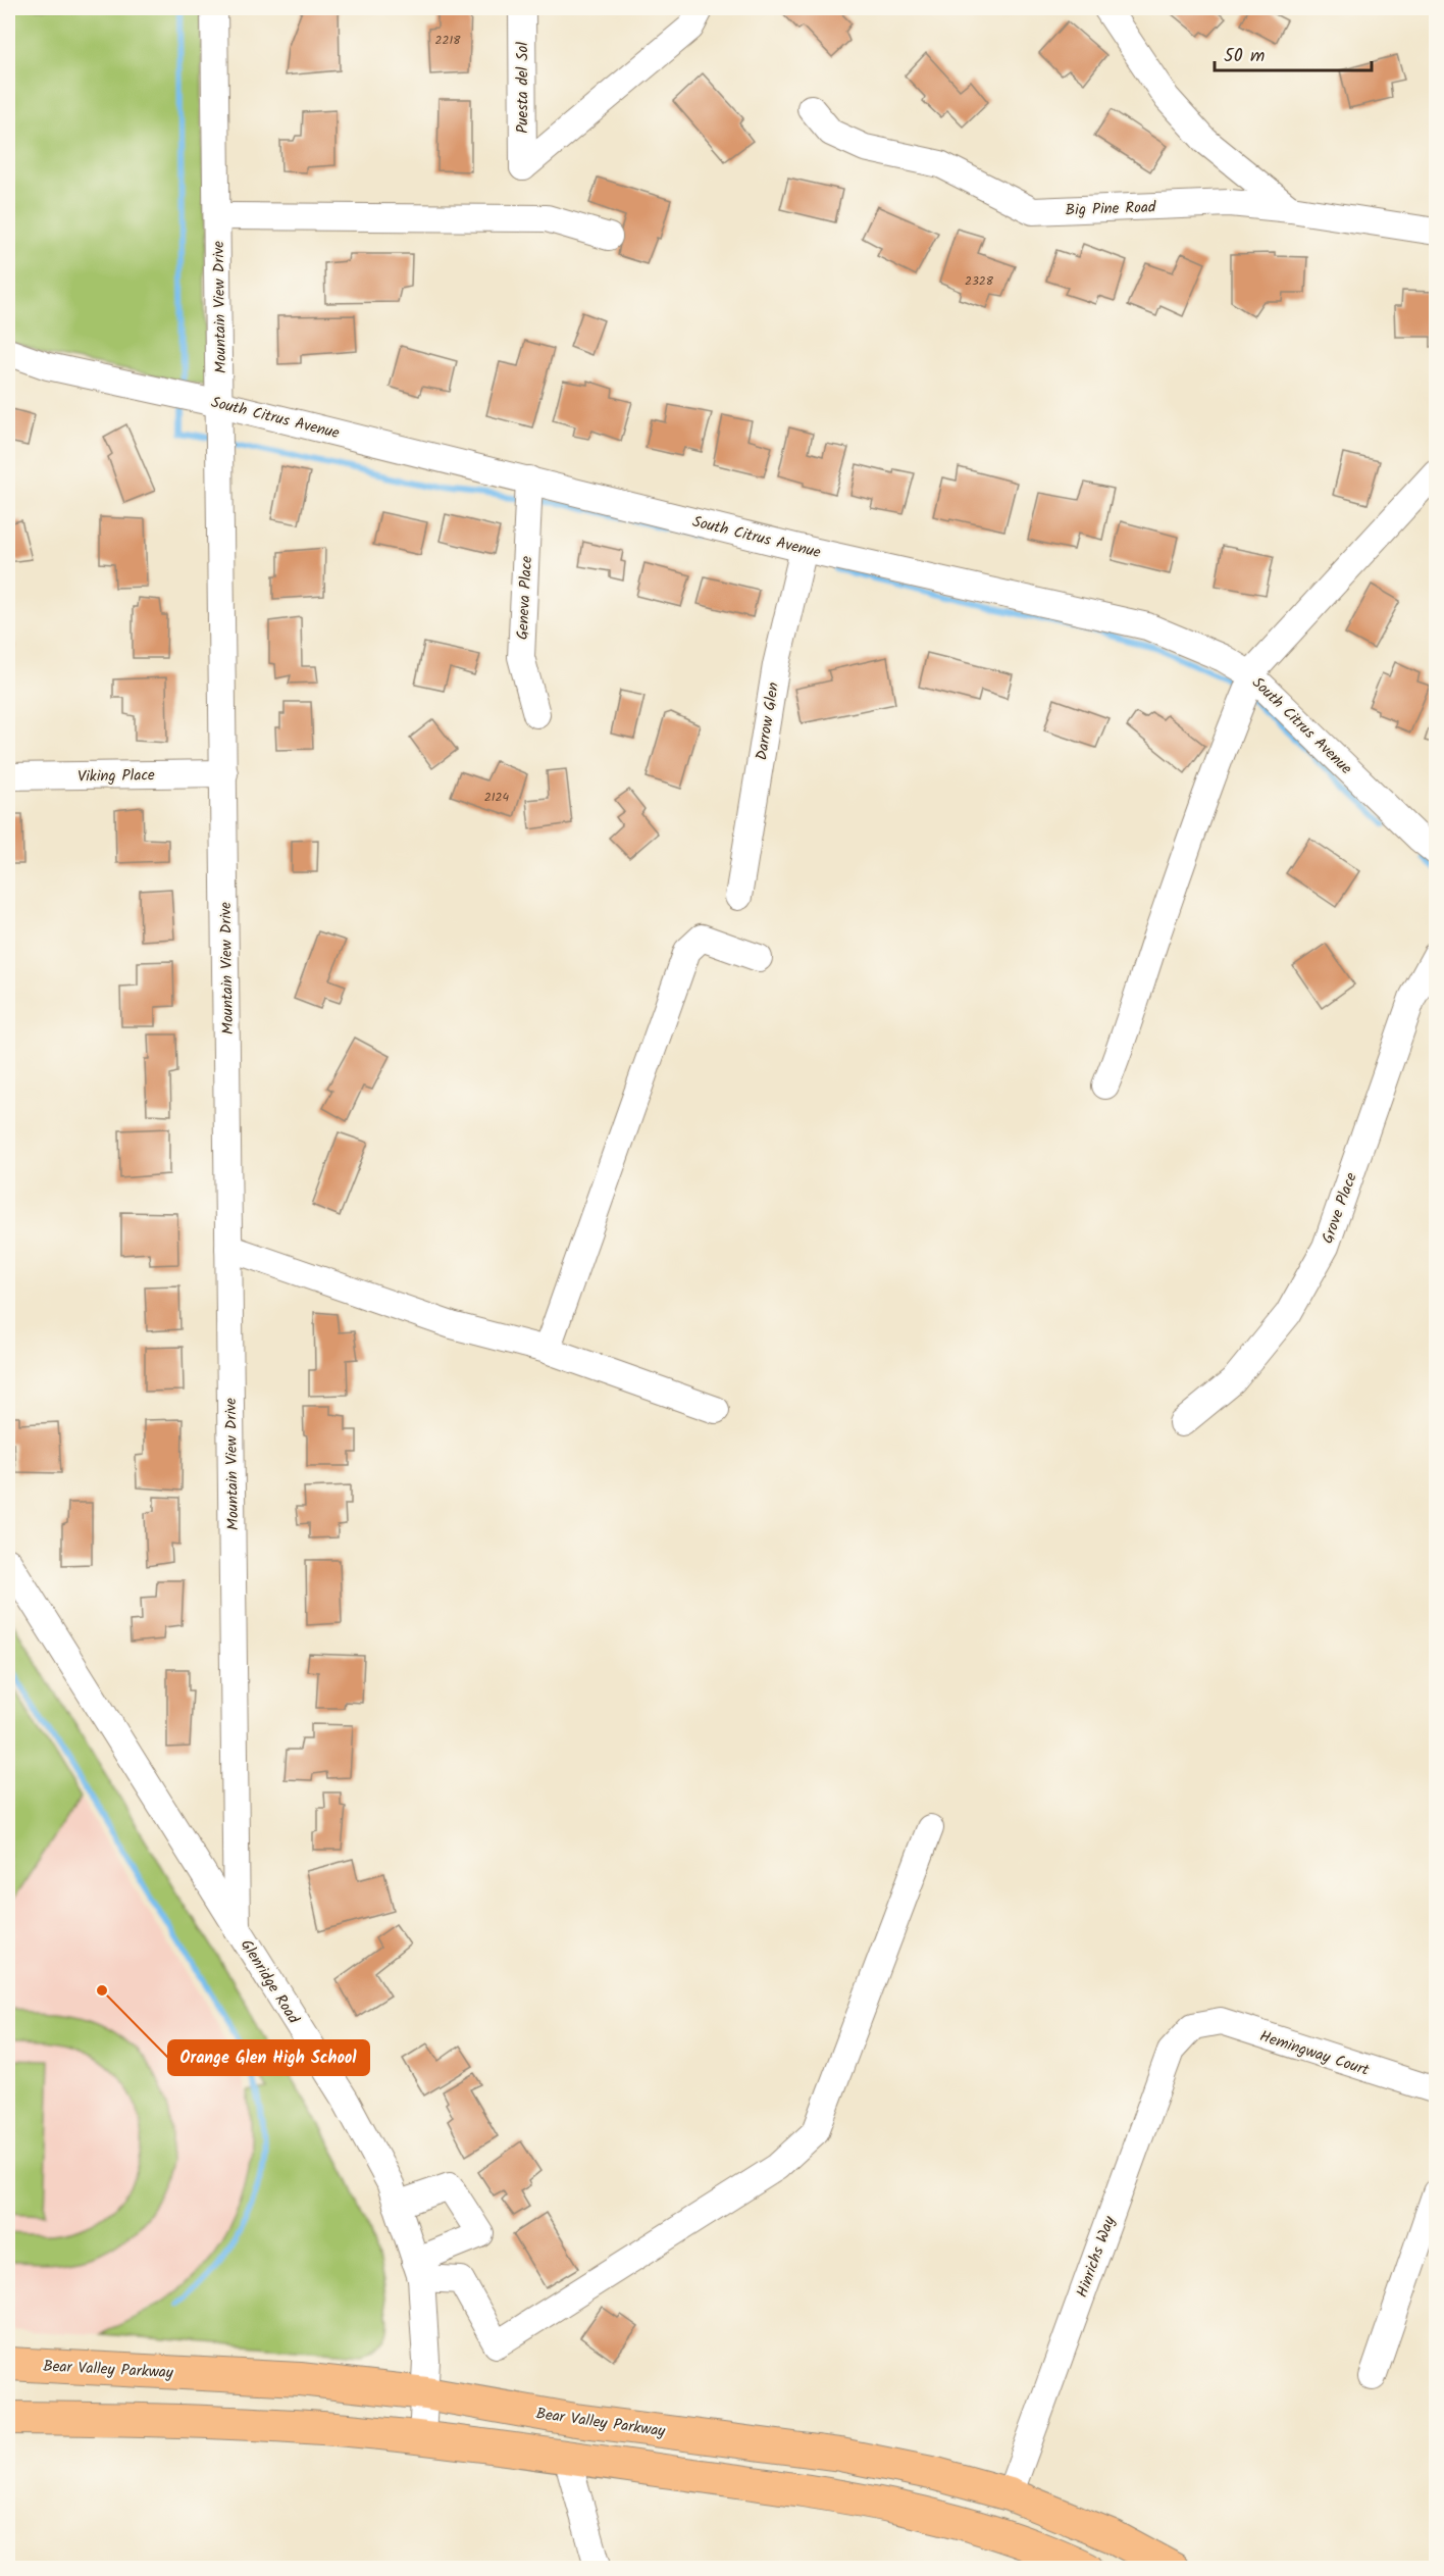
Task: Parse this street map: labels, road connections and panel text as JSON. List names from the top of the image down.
{
  "streets": {
    "main road": ["Bear Valley Parkway"],
    "street": [
      "Puesta del Sol",
      "Big Pine Road",
      "Mountain View Drive",
      "South Citrus Avenue",
      "Geneva Place",
      "Darrow Glen",
      "Viking Place",
      "Grove Place",
      "Glenridge Road",
      "Hemingway Court",
      "Hinrichs Way"
    ]
  },
  "crossings": [
    ["Mountain View Drive", "South Citrus Avenue"],
    ["Mountain View Drive", "Viking Place"],
    ["Mountain View Drive", "Glenridge Road"],
    ["South Citrus Avenue", "Geneva Place"],
    ["South Citrus Avenue", "Darrow Glen"],
    ["Glenridge Road", "Bear Valley Parkway"],
    ["Hemingway Court", "Hinrichs Way"],
    ["Hinrichs Way", "Bear Valley Parkway"]
  ],
  "places": ["Orange Glen High School"],
  "house_numbers": ["2218", "2328", "2124"],
  "scale_bar": "50 m"
}
